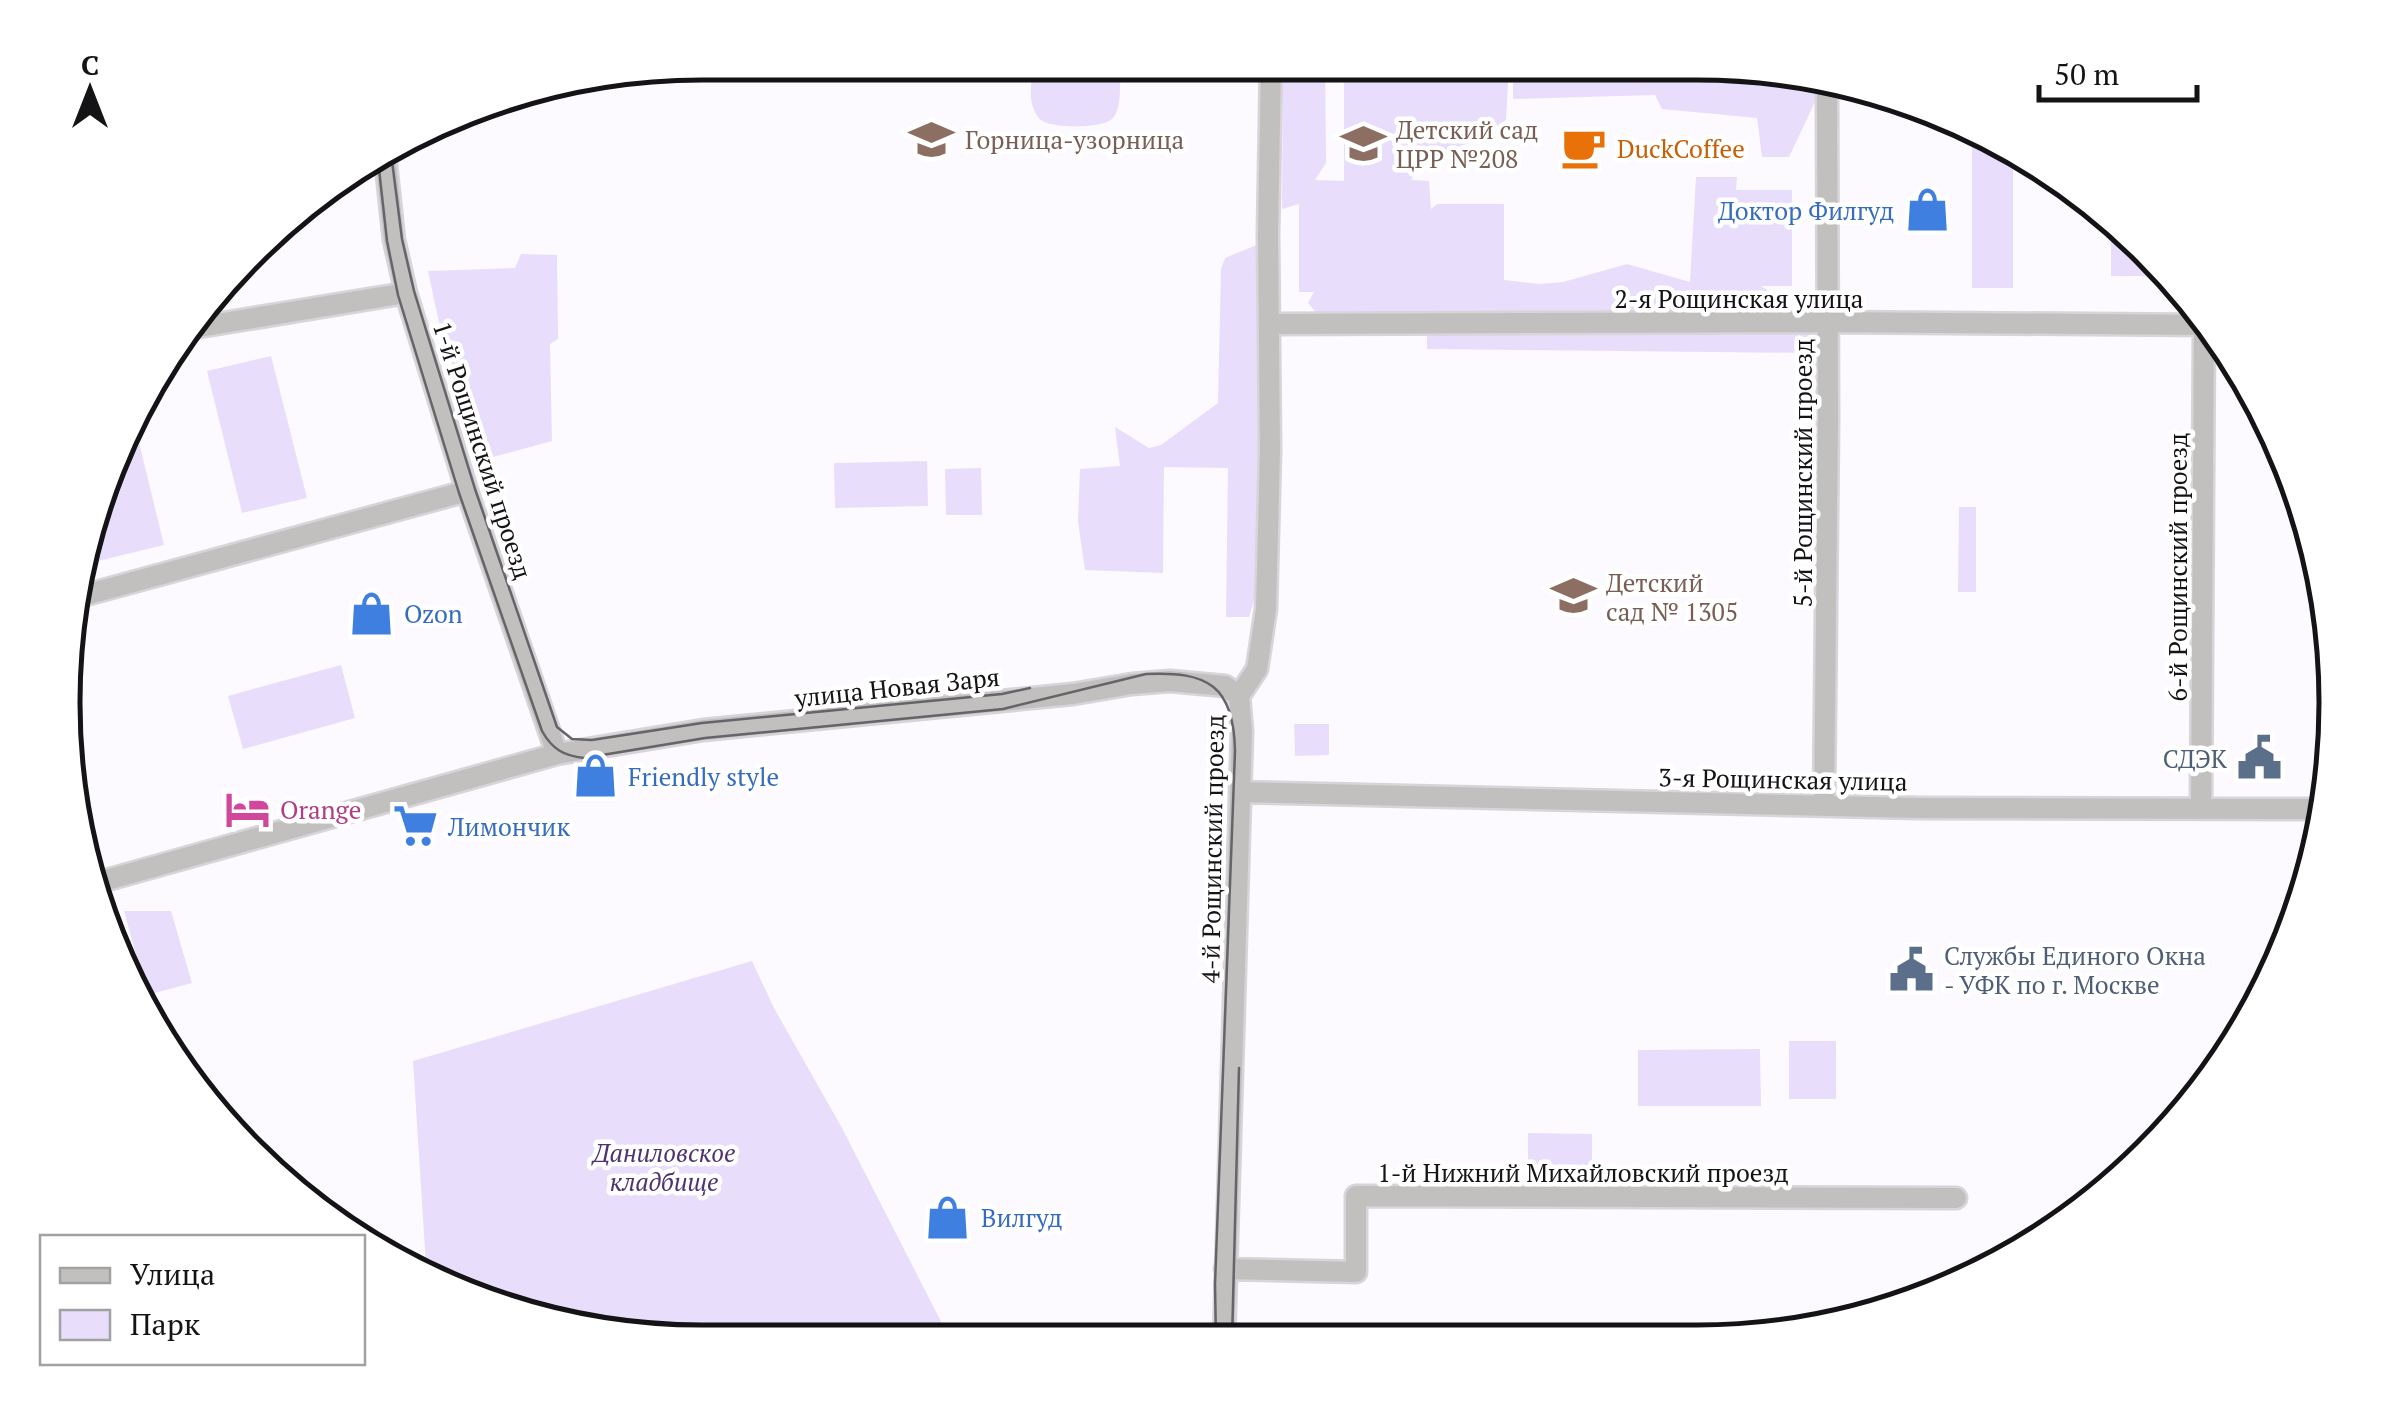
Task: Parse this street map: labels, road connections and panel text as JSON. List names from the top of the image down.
{
  "streets": {
    "street": [
      "2-я Рощинская улица",
      "1-й Рощинский проезд",
      "5-й Рощинский проезд",
      "6-й Рощинский проезд",
      "улица Новая Заря",
      "3-я Рощинская улица",
      "4-й Рощинский проезд",
      "1-й Нижний Михайловский проезд"
    ]
  },
  "crossings": [
    ["2-я Рощинская улица", "5-й Рощинский проезд"],
    ["2-я Рощинская улица", "4-й Рощинский проезд"],
    ["1-й Рощинский проезд", "улица Новая Заря"],
    ["5-й Рощинский проезд", "3-я Рощинская улица"],
    ["6-й Рощинский проезд", "3-я Рощинская улица"],
    ["улица Новая Заря", "4-й Рощинский проезд"],
    ["3-я Рощинская улица", "4-й Рощинский проезд"],
    ["4-й Рощинский проезд", "1-й Нижний Михайловский проезд"]
  ],
  "parks": ["Даниловское кладбище"],
  "places": {
    "school or university": ["Горница-узорница", "Детский сад ЦРР №208", "Детский сад № 1305"],
    "cafe": ["DuckCoffee"],
    "shop": [
      "Доктор Филгуд",
      "Ozon",
      "Friendly style",
      "Вилгуд"
    ],
    "public building": ["СДЭК", "Службы Единого Окна - УФК по г. Москве"],
    "hotel": ["Orange"],
    "supermarket": ["Лимончик"]
  },
  "legend": ["Улица", "Парк"],
  "scale_bar": "50 m",
  "north": "top"
}
